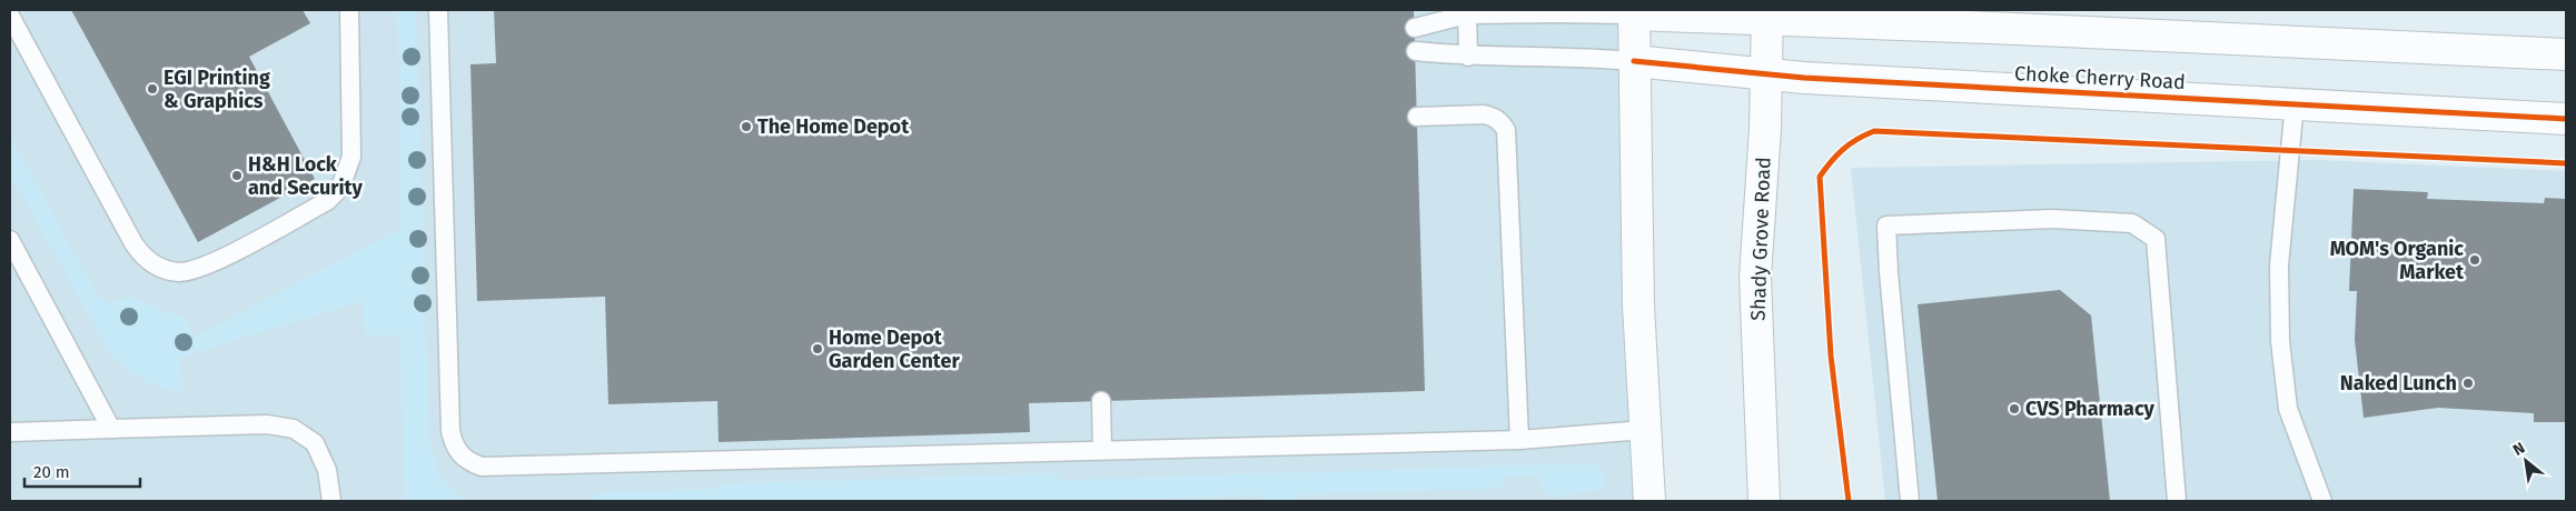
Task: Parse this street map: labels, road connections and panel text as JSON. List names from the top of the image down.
{
  "streets": {
    "street": ["Choke Cherry Road", "Shady Grove Road"]
  },
  "crossings": [
    ["Choke Cherry Road", "Shady Grove Road"]
  ],
  "places": [
    "EGI Printing & Graphics",
    "The Home Depot",
    "H&H Lock and Security",
    "MOM's Organic Market",
    "Home Depot Garden Center",
    "Naked Lunch",
    "CVS Pharmacy"
  ],
  "scale_bar": "20 m",
  "north": "top left"
}
